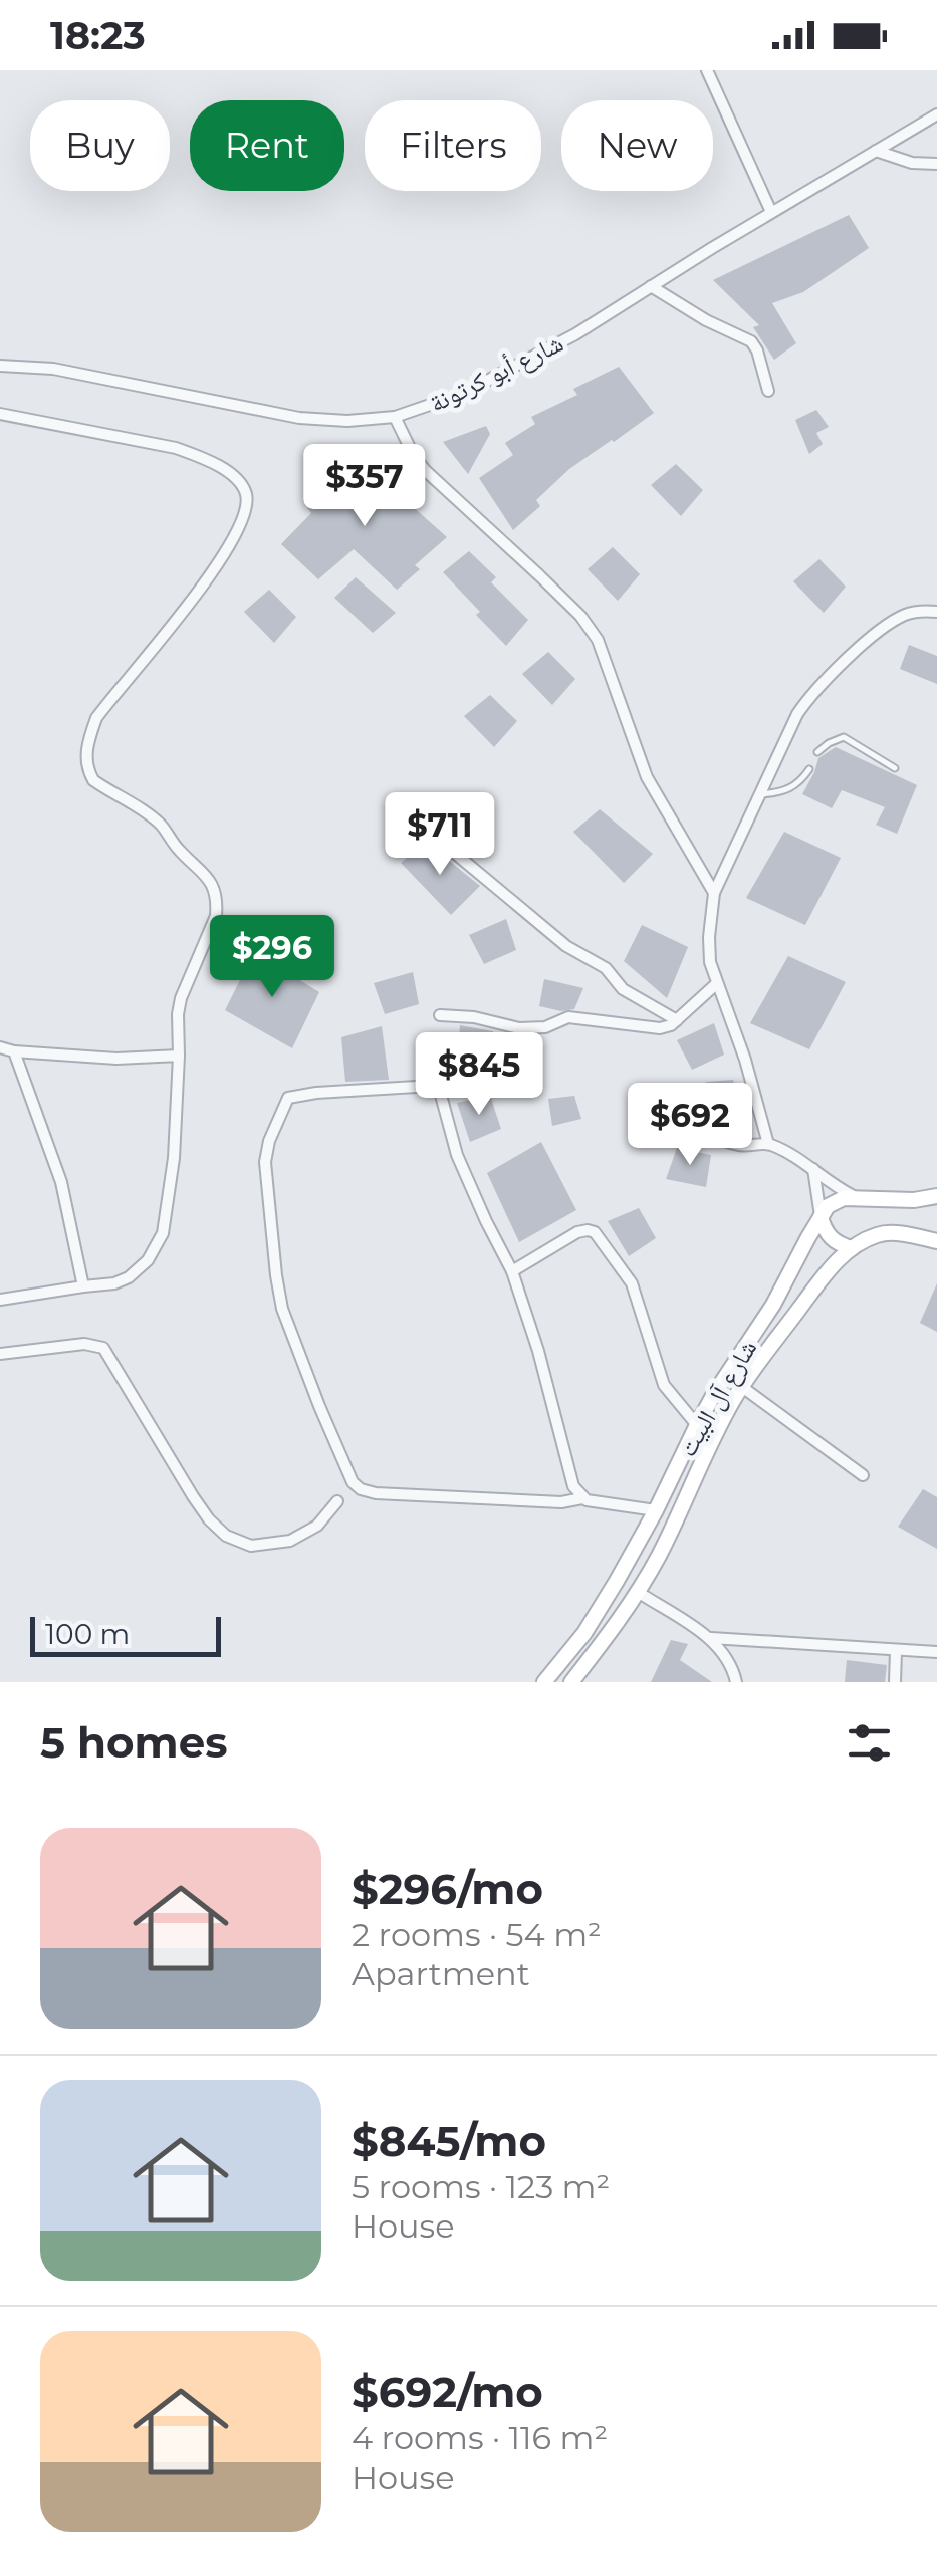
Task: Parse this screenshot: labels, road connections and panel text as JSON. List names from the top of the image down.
{
  "streets": {
    "street": ["شارع أبو كرتونة", "شارع آل البيت"]
  },
  "scale_bar": "100 m",
  "page": {
    "status": "18:23",
    "chip": [
      "Buy",
      "Rent",
      "Filters",
      "New"
    ],
    "price": [
      "$357",
      "$711",
      "$296",
      "$845",
      "$692"
    ],
    "scale": "100 m",
    "heading": "5 homes",
    "list": [
      {
        "name": "$296/mo",
        "note": "2 rooms · 54 m² · Apartment"
      },
      {
        "name": "$845/mo",
        "note": "5 rooms · 123 m² · House"
      },
      {
        "name": "$692/mo",
        "note": "4 rooms · 116 m² · House"
      }
    ]
  }
}
